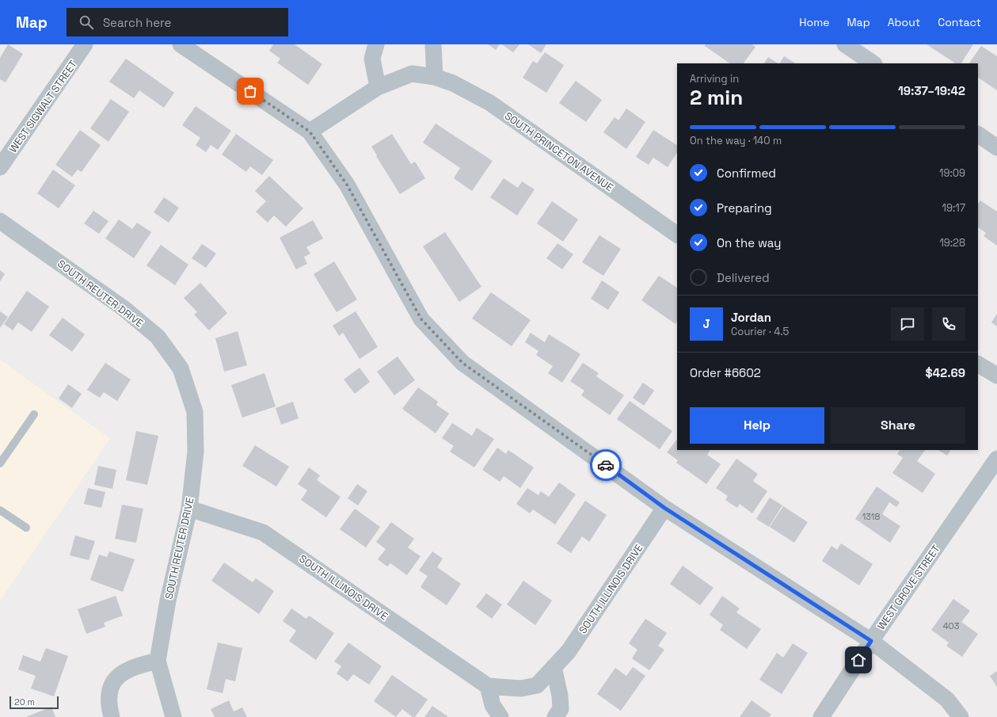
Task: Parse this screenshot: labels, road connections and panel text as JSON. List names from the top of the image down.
{
  "streets": {
    "street": [
      "WEST SIGWALT STREET",
      "SOUTH PRINCETON AVENUE",
      "SOUTH REUTER DRIVE",
      "SOUTH ILLINOIS DRIVE",
      "WEST GROVE STREET"
    ]
  },
  "crossings": [
    ["SOUTH REUTER DRIVE", "SOUTH ILLINOIS DRIVE"]
  ],
  "house_numbers": ["1318", "403"],
  "scale_bar": "20 m",
  "page": {
    "header": "Map",
    "search": "Search here",
    "nav": [
      "Home",
      "Map",
      "About",
      "Contact"
    ],
    "heading": ["2 min", "Arriving in", "19:37–19:42"],
    "panel": [
      "Jordan",
      "Courier · 4.5",
      "Order #6602",
      "$42.69"
    ],
    "bar": "On the way · 140 m",
    "list": [
      ["Confirmed", "19:09"],
      ["Preparing", "19:17"],
      ["On the way", "19:28"],
      "Delivered"
    ],
    "round": "J",
    "buttons": ["Help", "Share"],
    "scale": "20 m"
  }
}
